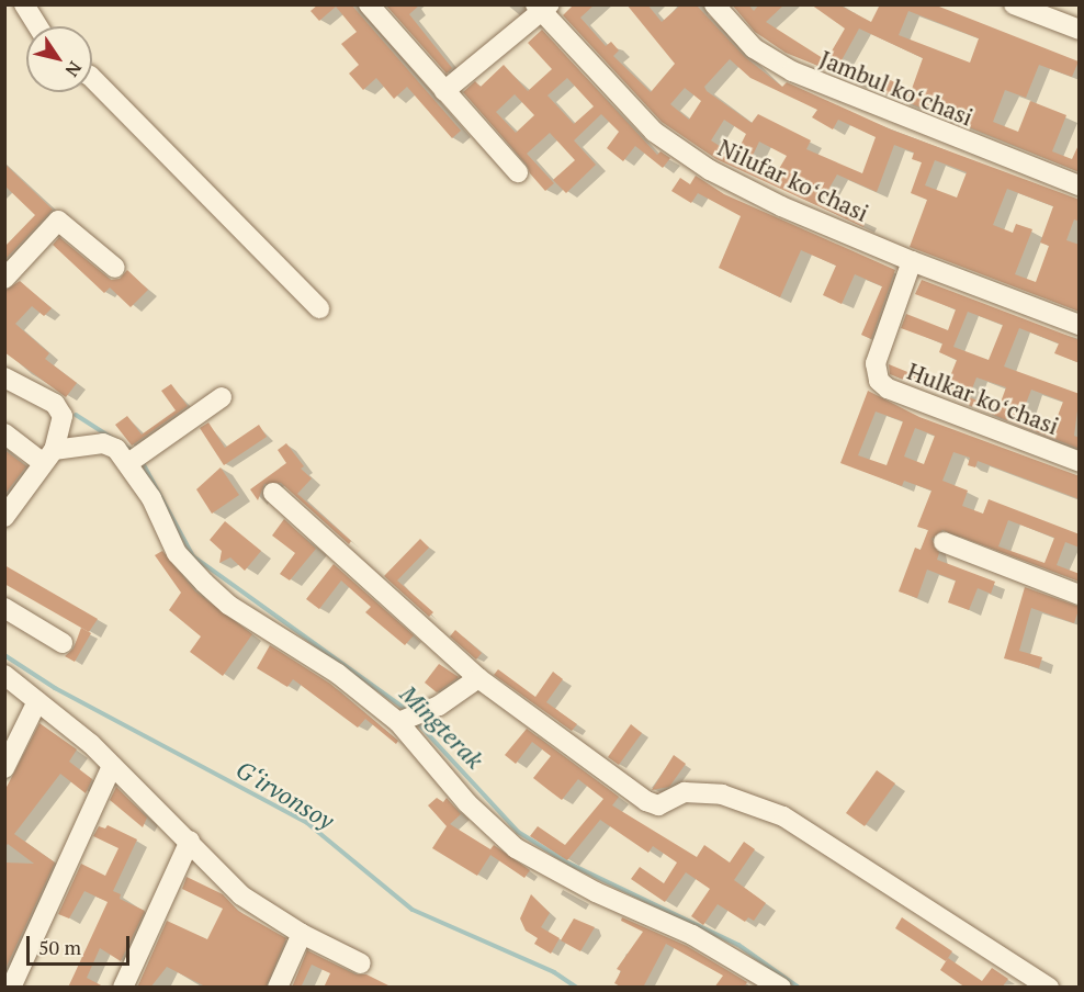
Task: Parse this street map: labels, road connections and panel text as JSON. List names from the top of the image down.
{
  "streets": {
    "street": ["Jambul koʻchasi", "Nilufar koʻchasi", "Hulkar koʻchasi"]
  },
  "crossings": [
    ["Nilufar koʻchasi", "Hulkar koʻchasi"]
  ],
  "water": ["Mingterak", "G‘irvonsoy"],
  "scale_bar": "50 m",
  "north": "bottom right"
}
